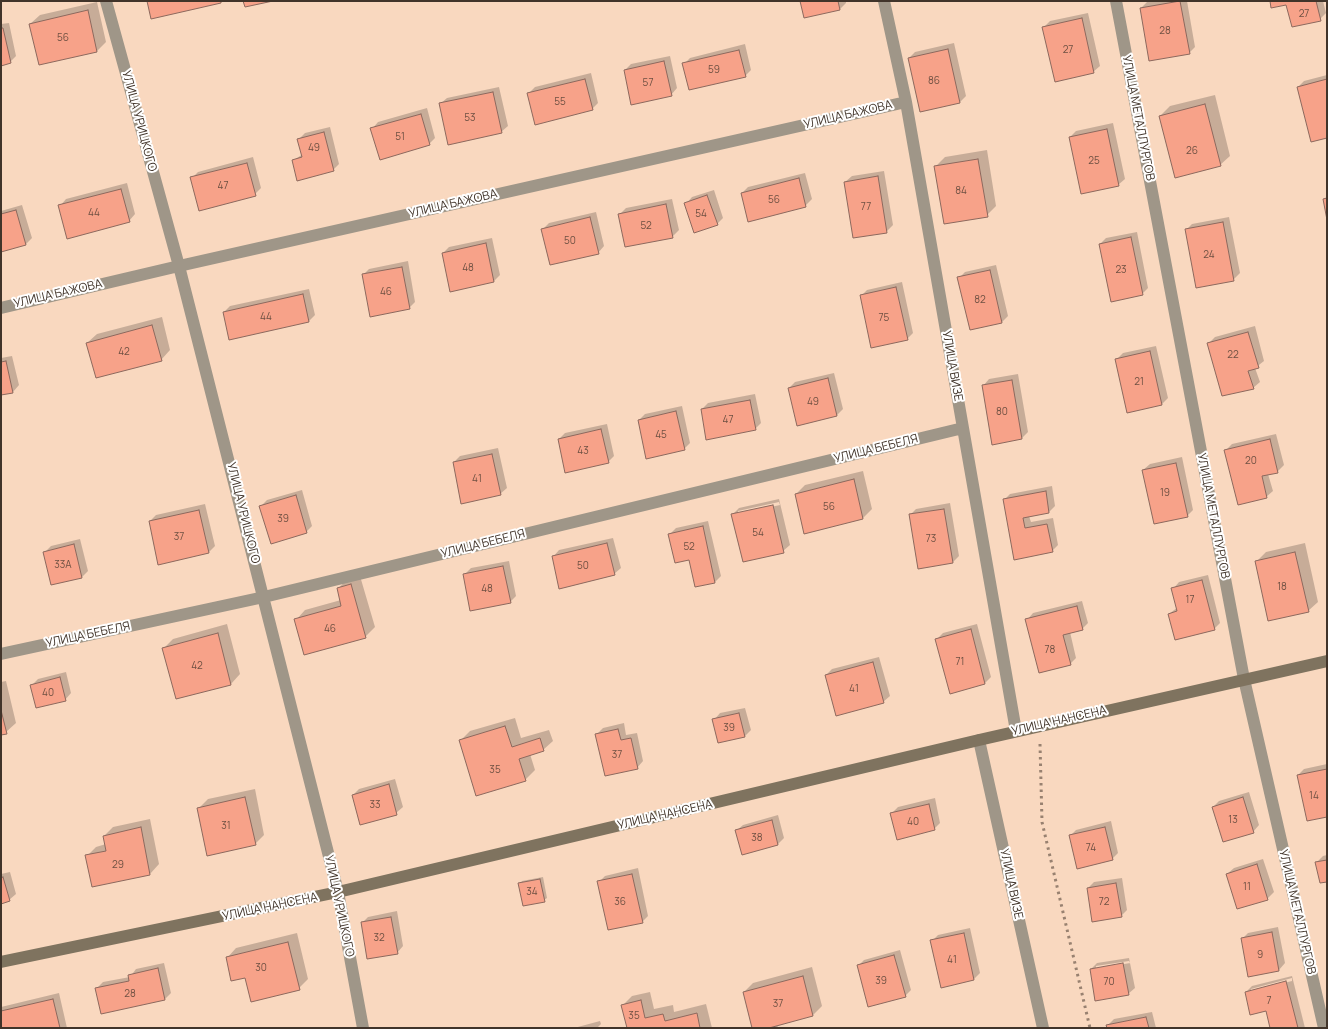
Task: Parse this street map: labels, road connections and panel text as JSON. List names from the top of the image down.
{
  "streets": {
    "main road": ["УЛИЦА НАНСЕНА"],
    "street": [
      "УЛИЦА БАЖОВА",
      "УЛИЦА МЕТАЛЛУРГОВ",
      "УЛИЦА УРИЦКОГО",
      "УЛИЦА ВИЗЕ",
      "УЛИЦА БЕБЕЛЯ"
    ]
  },
  "crossings": [
    ["УЛИЦА БАЖОВА", "УЛИЦА УРИЦКОГО"],
    ["УЛИЦА БАЖОВА", "УЛИЦА ВИЗЕ"],
    ["УЛИЦА МЕТАЛЛУРГОВ", "УЛИЦА НАНСЕНА"],
    ["УЛИЦА УРИЦКОГО", "УЛИЦА БЕБЕЛЯ"],
    ["УЛИЦА УРИЦКОГО", "УЛИЦА НАНСЕНА"],
    ["УЛИЦА ВИЗЕ", "УЛИЦА БЕБЕЛЯ"],
    ["УЛИЦА ВИЗЕ", "УЛИЦА НАНСЕНА"]
  ],
  "house_numbers": [
    "27",
    "28",
    "56",
    "27",
    "59",
    "86",
    "57",
    "55",
    "53",
    "51",
    "49",
    "26",
    "25",
    "47",
    "84",
    "56",
    "77",
    "44",
    "54",
    "52",
    "50",
    "24",
    "48",
    "23",
    "46",
    "82",
    "44",
    "75",
    "42",
    "22",
    "21",
    "49",
    "80",
    "47",
    "45",
    "43",
    "20",
    "41",
    "19",
    "56",
    "39",
    "54",
    "37",
    "73",
    "52",
    "33А",
    "50",
    "18",
    "48",
    "17",
    "46",
    "78",
    "71",
    "42",
    "41",
    "40",
    "39",
    "37",
    "35",
    "14",
    "33",
    "13",
    "40",
    "31",
    "38",
    "74",
    "29",
    "11",
    "34",
    "36",
    "72",
    "32",
    "9",
    "41",
    "30",
    "39",
    "70",
    "28",
    "7",
    "37",
    "35"
  ]
}
